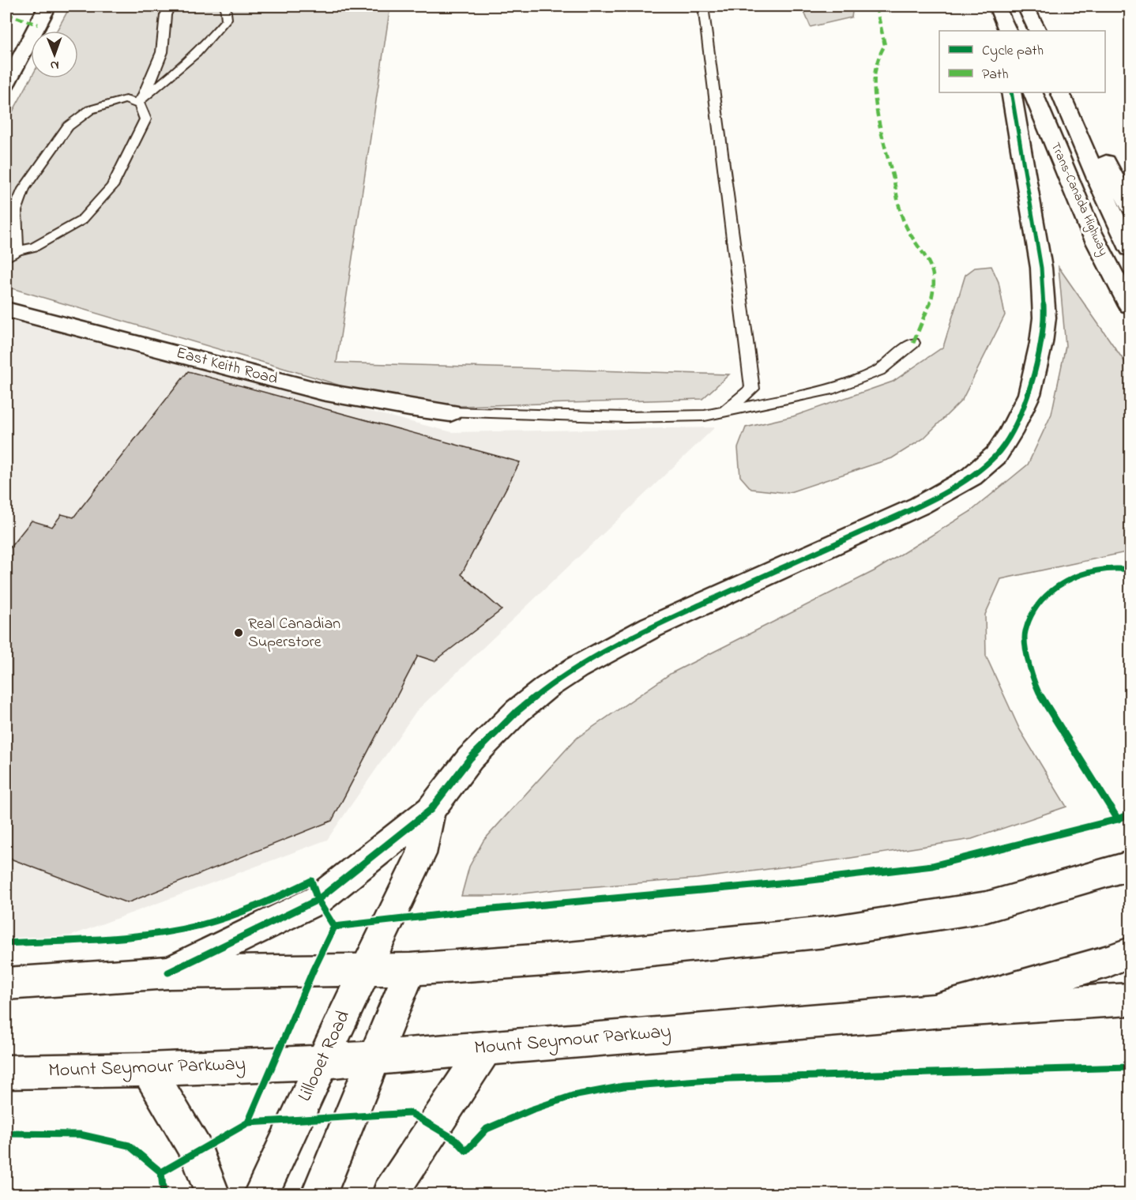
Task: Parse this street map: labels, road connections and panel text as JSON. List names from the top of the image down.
{
  "streets": {
    "main road": [
      "Trans-Canada Highway",
      "East Keith Road",
      "Mount Seymour Parkway",
      "Lillooet Road"
    ]
  },
  "crossings": [
    ["Mount Seymour Parkway", "Lillooet Road"]
  ],
  "places": ["Real Canadian Superstore"],
  "legend": ["Cycle path", "Path"],
  "north": "bottom"
}
